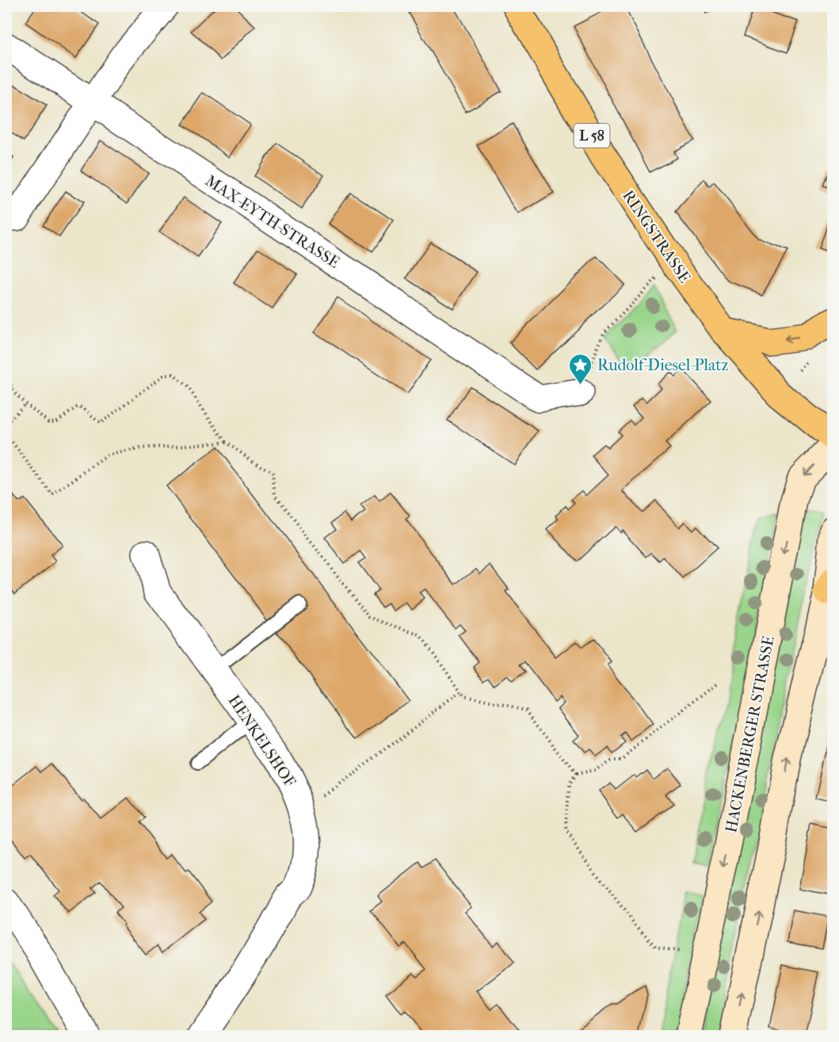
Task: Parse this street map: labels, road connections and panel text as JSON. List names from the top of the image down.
{
  "streets": {
    "main road": ["L 58", "RINGSTRASSE"],
    "street": ["MAX-EYTH-STRASSE", "HACKENBERGER STRASSE", "HENKELSHOF"]
  },
  "places": {
    "place": ["Rudolf-Diesel-Platz"]
  }
}
